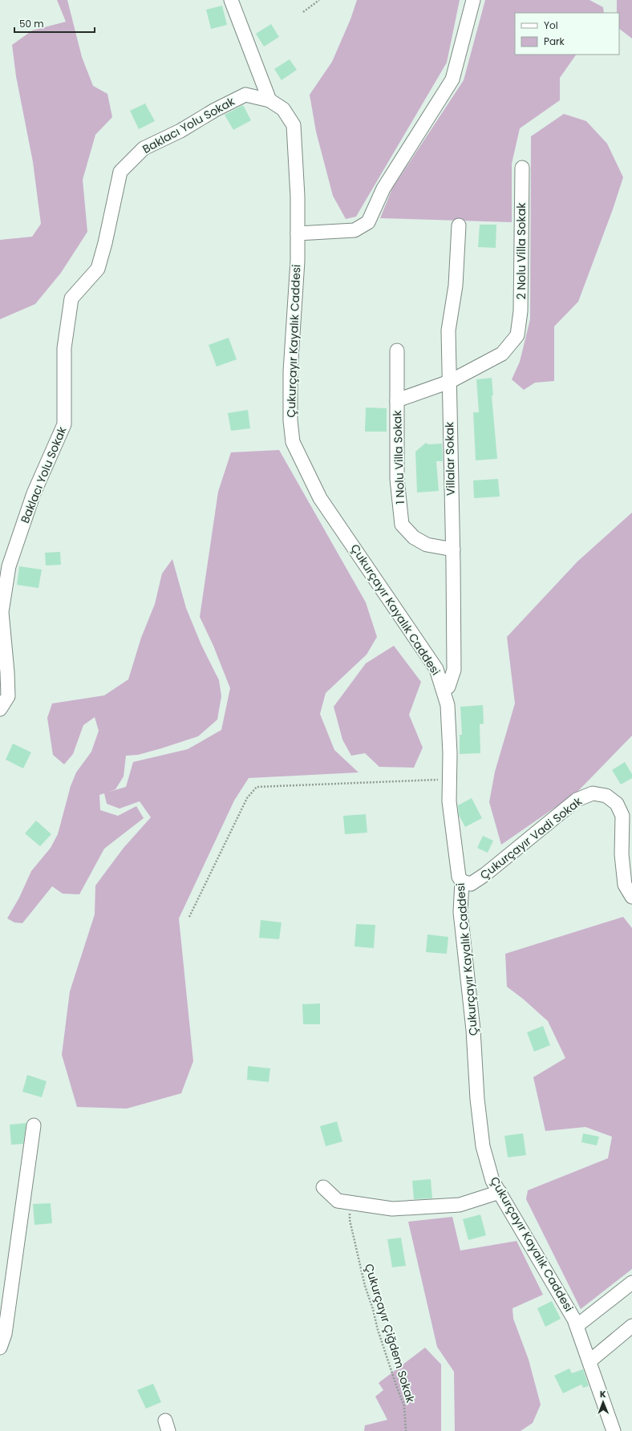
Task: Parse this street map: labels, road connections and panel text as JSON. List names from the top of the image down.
{
  "streets": {
    "street": [
      "Baklacı Yolu Sokak",
      "2 Nolu Villa Sokak",
      "Çukurçayır Kayalık Caddesi",
      "1 Nolu Villa Sokak",
      "Villalar Sokak",
      "Çukurçayır Vadi Sokak"
    ],
    "path": ["Çukurçayır Çiğdem Sokak"]
  },
  "crossings": [
    ["Baklacı Yolu Sokak", "Çukurçayır Kayalık Caddesi"],
    ["2 Nolu Villa Sokak", "Villalar Sokak"],
    ["Çukurçayır Kayalık Caddesi", "Villalar Sokak"],
    ["Çukurçayır Kayalık Caddesi", "Çukurçayır Vadi Sokak"],
    ["1 Nolu Villa Sokak", "Villalar Sokak"]
  ],
  "legend": ["Yol", "Park"],
  "scale_bar": "50 m",
  "north": "top"
}
